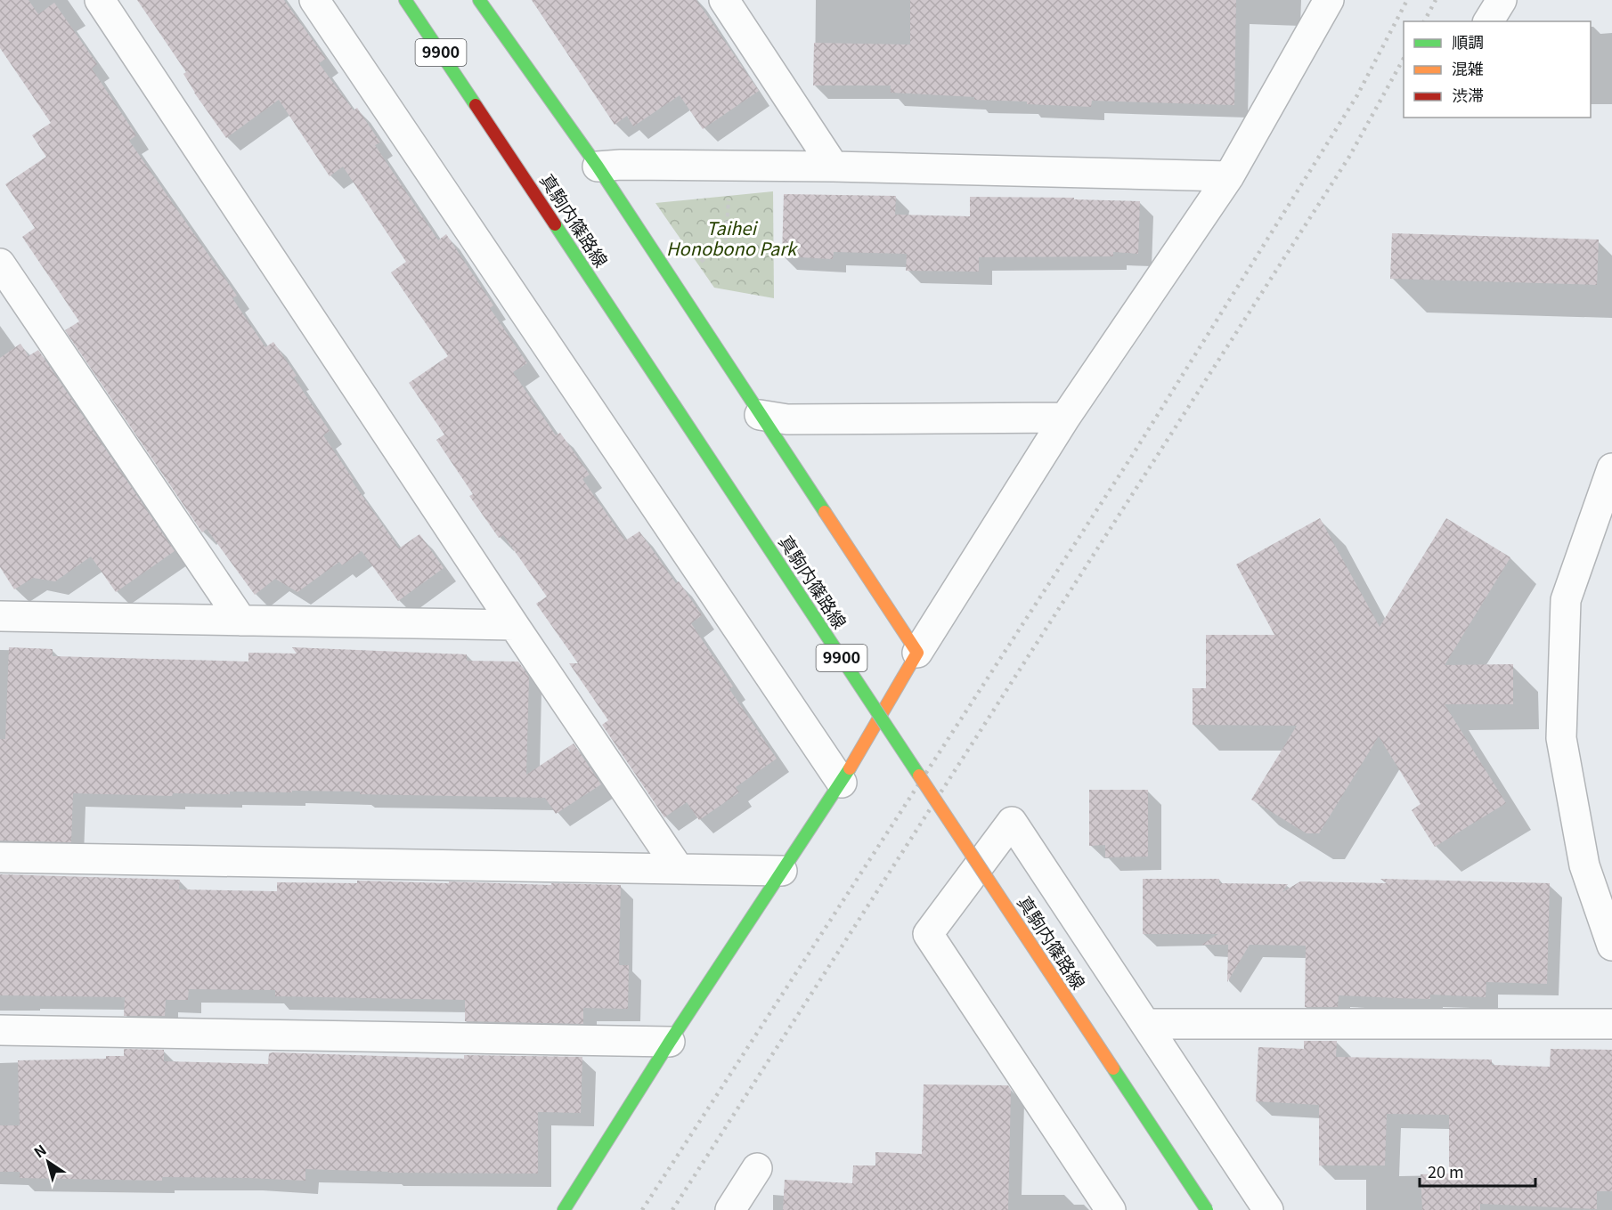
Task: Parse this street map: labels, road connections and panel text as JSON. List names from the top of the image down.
{
  "streets": {
    "street": ["9900", "真駒内篠路線"]
  },
  "parks": ["Taihei Honobono Park"],
  "legend": ["順調", "混雑", "渋滞"],
  "scale_bar": "20 m",
  "north": "top left"
}
